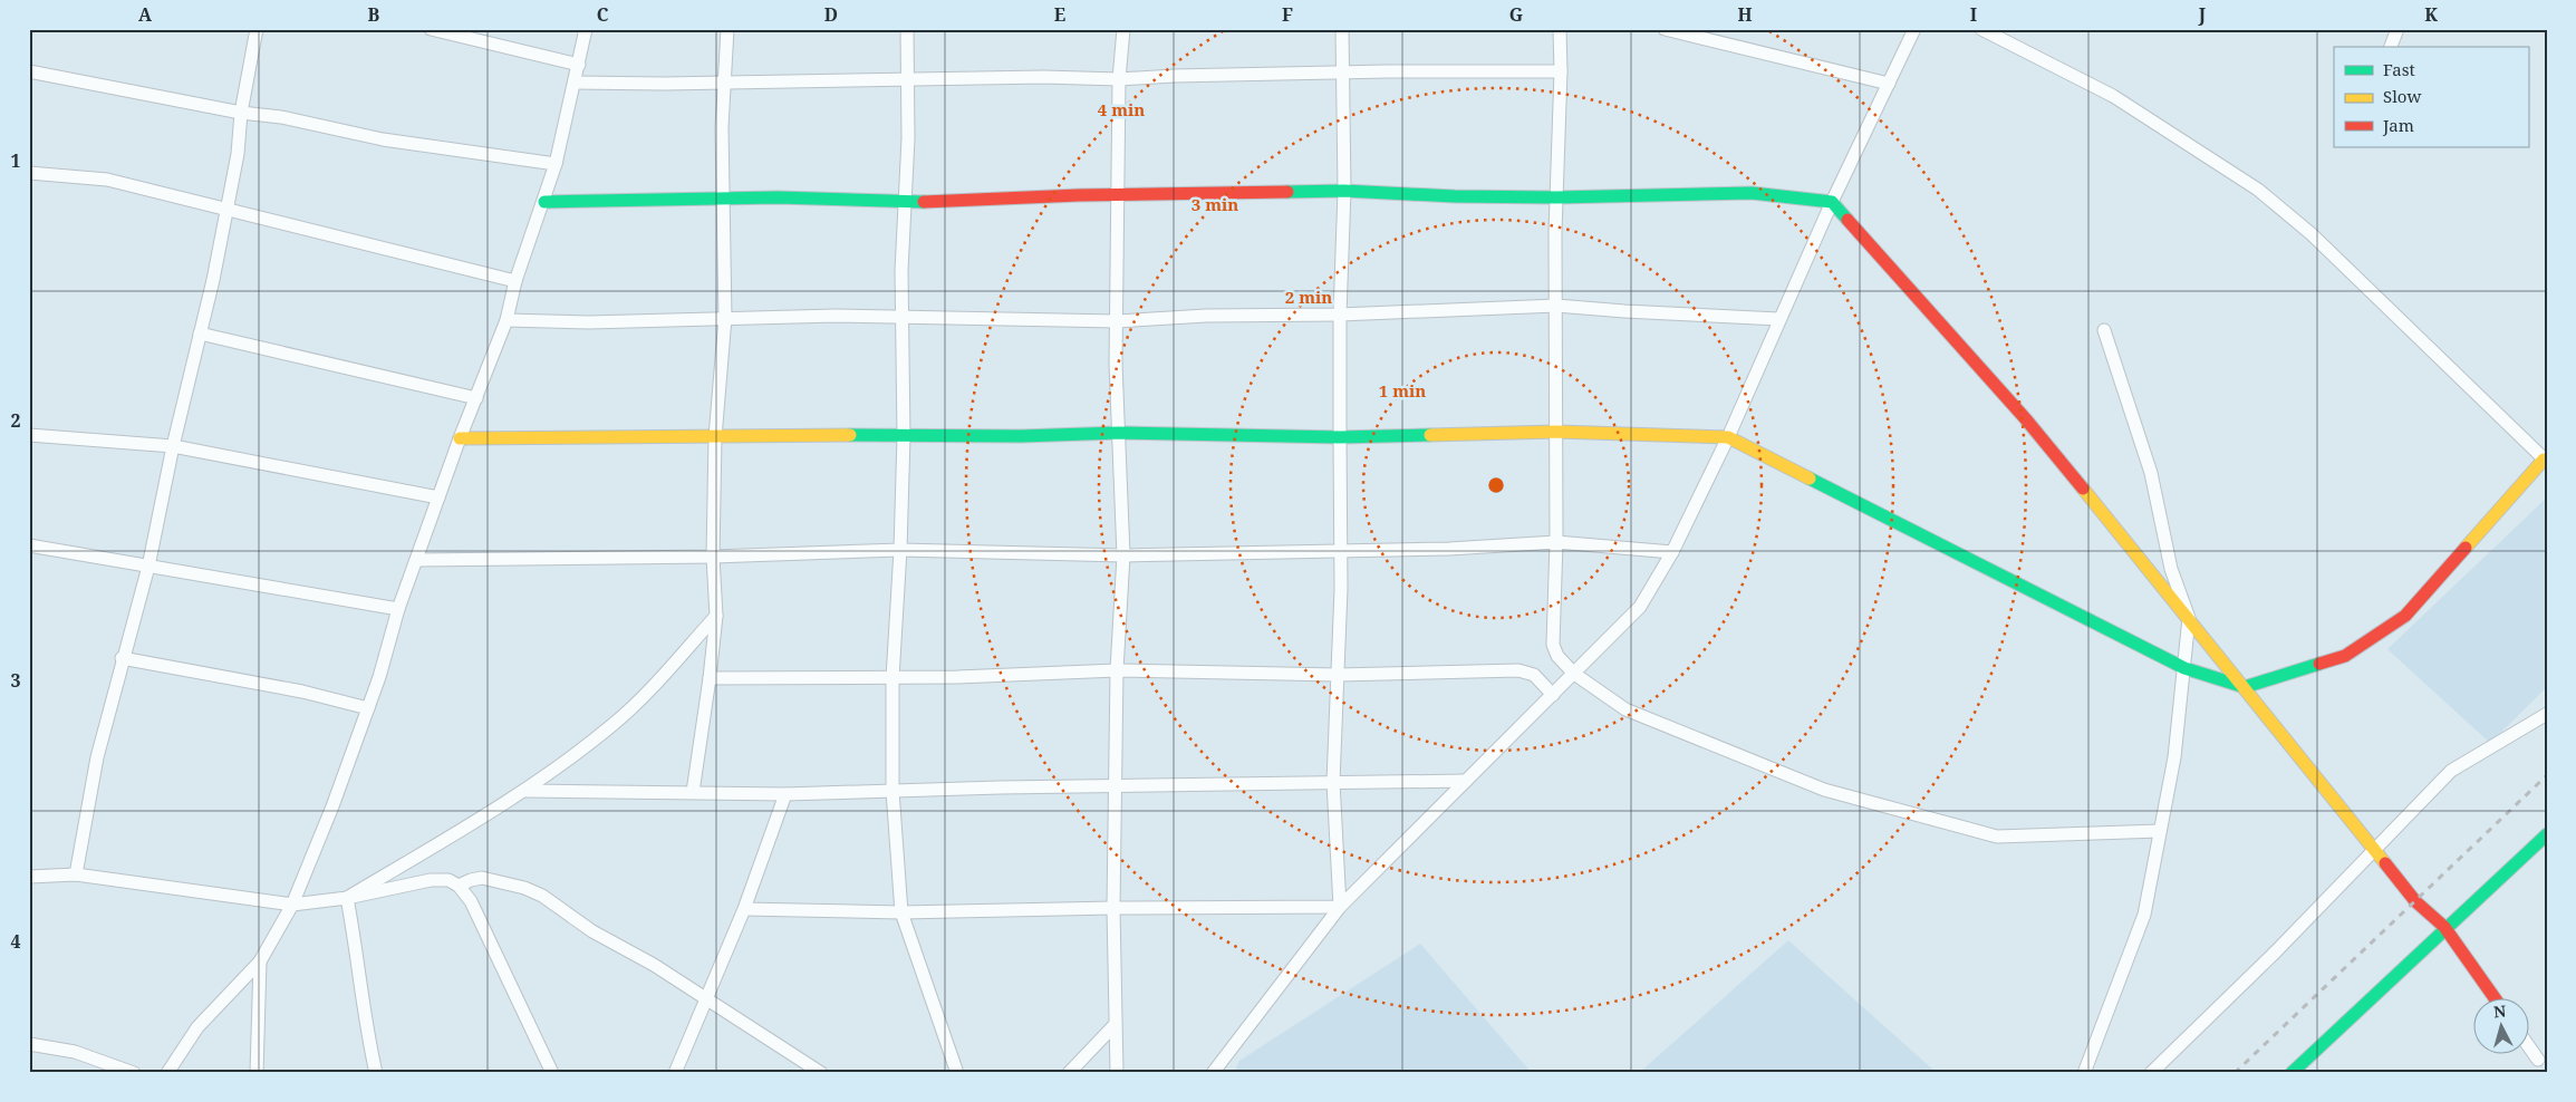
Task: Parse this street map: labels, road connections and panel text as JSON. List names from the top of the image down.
{
  "legend": ["Fast", "Slow", "Jam"],
  "north": "top",
  "grid": {
    "columns": [
      "A",
      "B",
      "C",
      "D",
      "E",
      "F",
      "G",
      "H",
      "I",
      "J",
      "K"
    ],
    "rows": [
      "1",
      "2",
      "3",
      "4"
    ]
  },
  "rings": [
    "4 min",
    "3 min",
    "2 min",
    "1 min"
  ]
}
